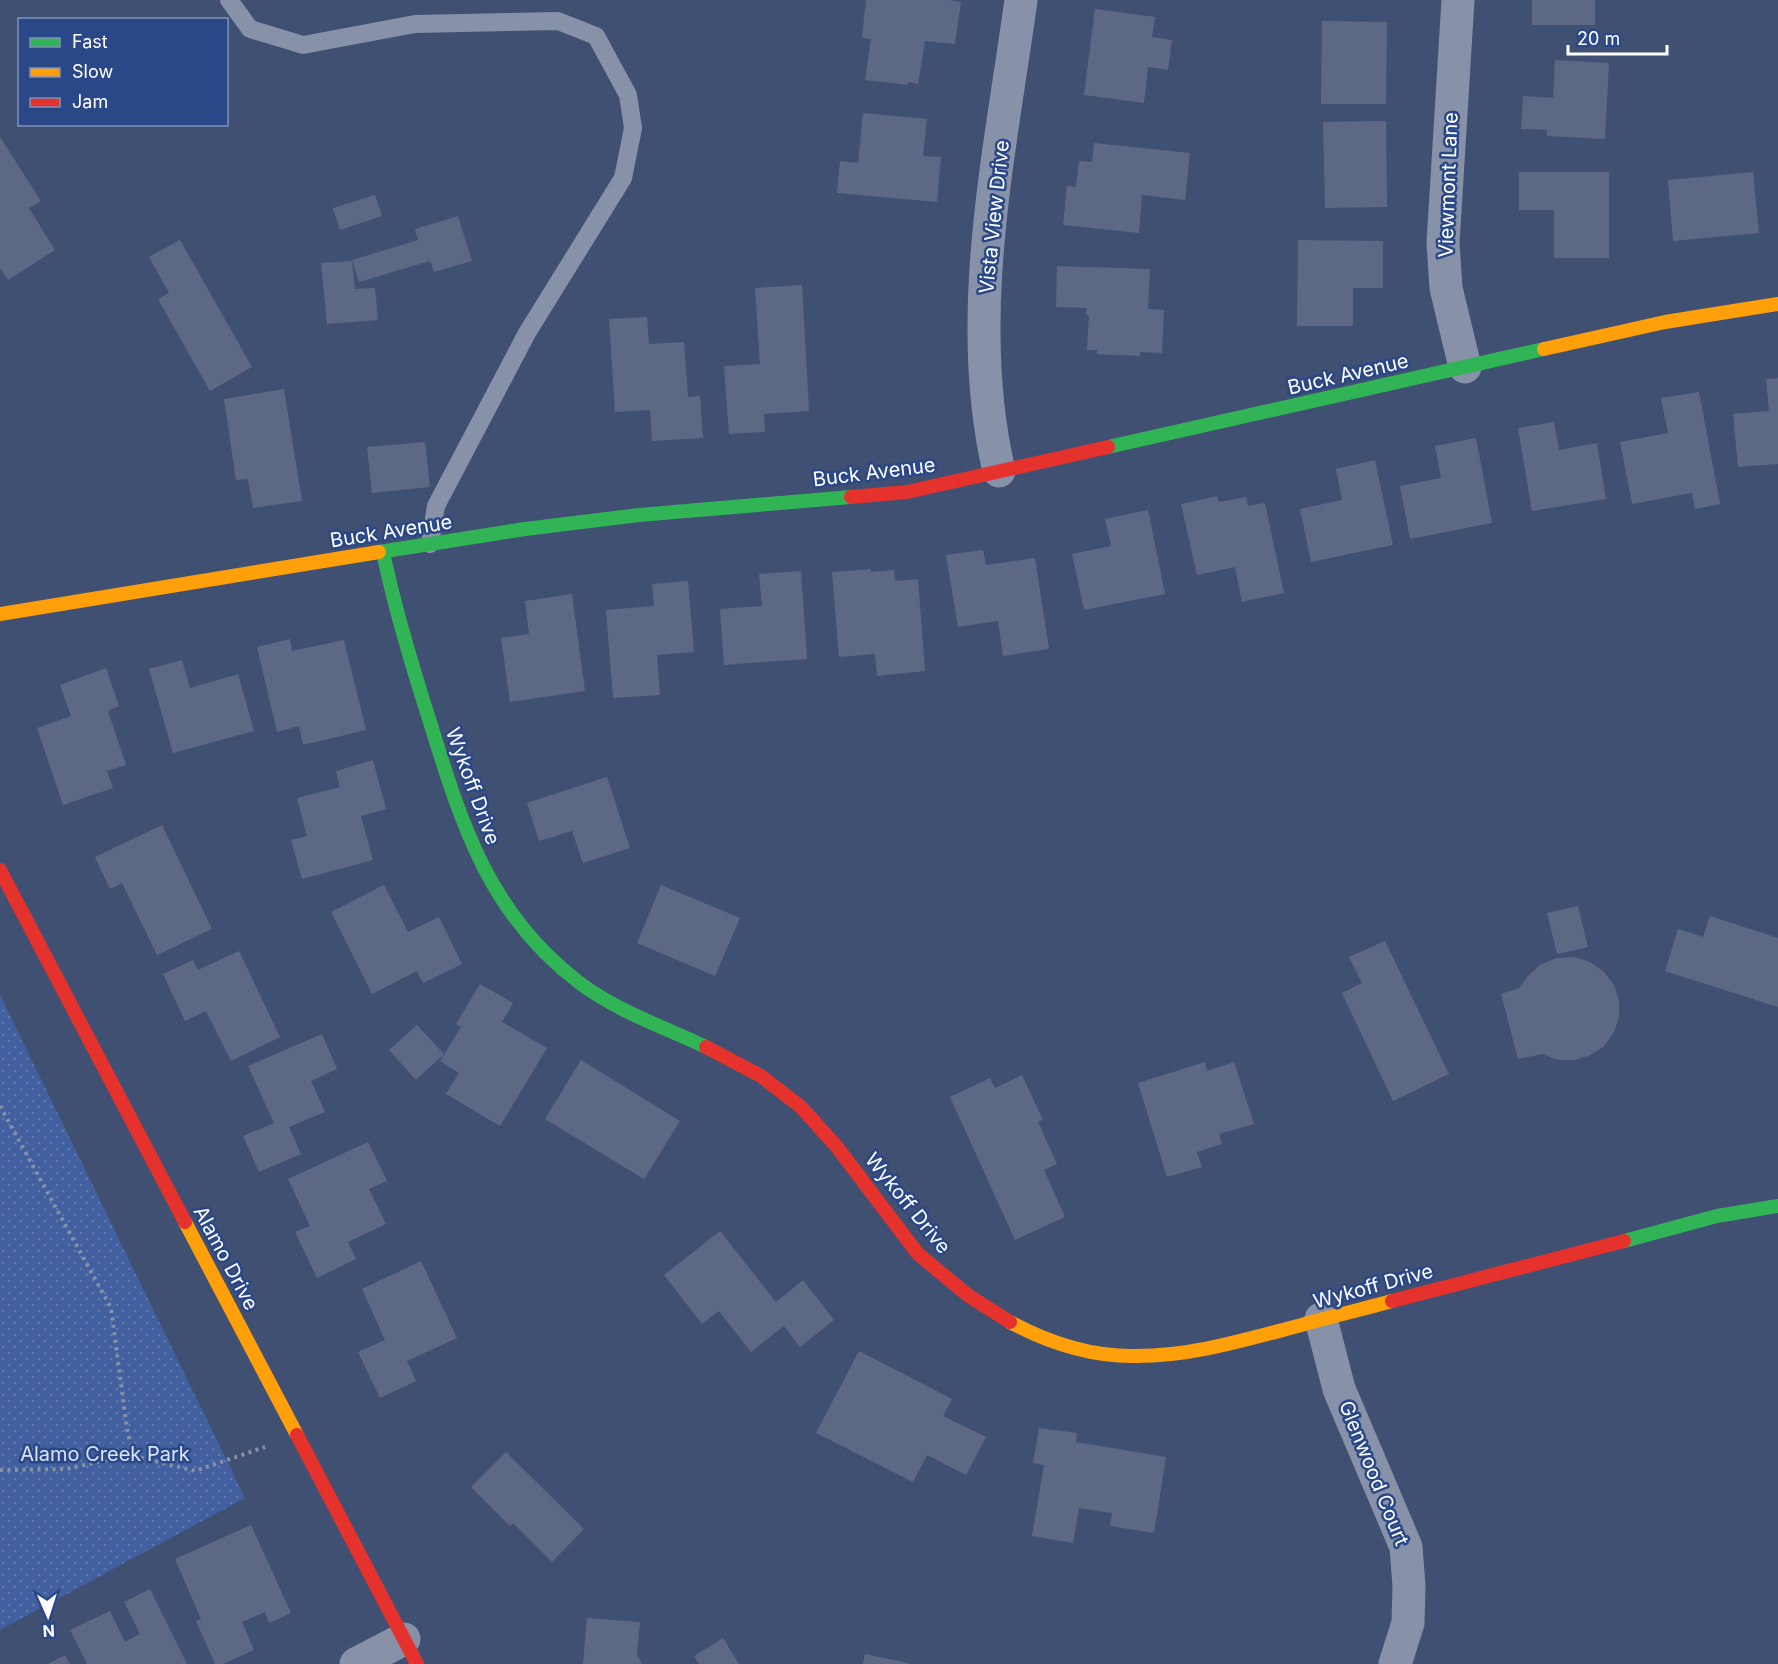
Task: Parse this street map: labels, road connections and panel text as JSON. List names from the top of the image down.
{
  "streets": {
    "street": [
      "Viewmont Lane",
      "Vista View Drive",
      "Buck Avenue",
      "Wykoff Drive",
      "Alamo Drive",
      "Glenwood Court"
    ]
  },
  "crossings": [
    ["Viewmont Lane", "Buck Avenue"],
    ["Vista View Drive", "Buck Avenue"],
    ["Buck Avenue", "Wykoff Drive"],
    ["Wykoff Drive", "Glenwood Court"]
  ],
  "parks": ["Alamo Creek Park"],
  "legend": ["Fast", "Slow", "Jam"],
  "scale_bar": "20 m",
  "north": "bottom"
}
